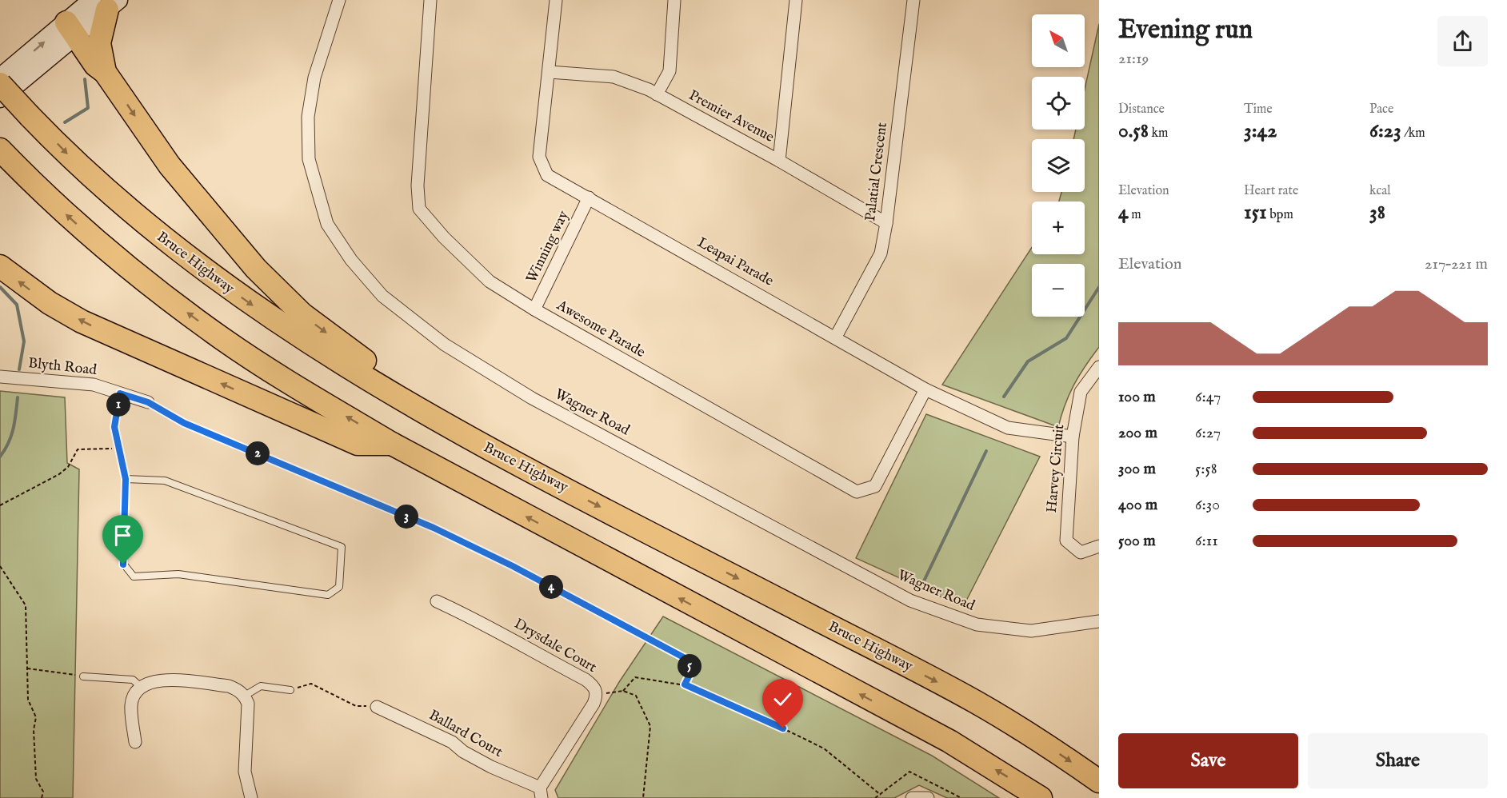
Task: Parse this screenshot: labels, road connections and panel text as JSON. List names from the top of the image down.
{
  "streets": {
    "highway": ["Bruce Highway"],
    "street": [
      "Premier Avenue",
      "Palatial Crescent",
      "Winning way",
      "Leapai Parade",
      "Awesome Parade",
      "Blyth Road",
      "Wagner Road",
      "Harvey Circuit",
      "Drysdale Court",
      "Ballard Court"
    ]
  },
  "crossings": [
    ["Premier Avenue", "Palatial Crescent"],
    ["Premier Avenue", "Leapai Parade"],
    ["Palatial Crescent", "Leapai Parade"],
    ["Winning way", "Leapai Parade"],
    ["Winning way", "Awesome Parade"],
    ["Leapai Parade", "Awesome Parade"],
    ["Leapai Parade", "Harvey Circuit"],
    ["Drysdale Court", "Ballard Court"]
  ],
  "north": "top left",
  "page": {
    "heading": ["Evening run", "21:19"],
    "map_buttons": ["+", "−"],
    "stats": [
      ["Distance", "0.58 km"],
      ["Time", "3:42"],
      ["Pace", "6:23 /km"],
      ["Elevation", "4 m"],
      ["Heart rate", "151 bpm"],
      ["kcal", "38"]
    ],
    "chart": ["Elevation", "217–221 m"],
    "list": [
      {
        "name": "100 m",
        "note": "6:47"
      },
      {
        "name": "200 m",
        "note": "6:27"
      },
      {
        "name": "300 m",
        "note": "5:58"
      },
      {
        "name": "400 m",
        "note": "6:30"
      },
      {
        "name": "500 m",
        "note": "6:11"
      }
    ],
    "pins": [
      "1",
      "2",
      "3",
      "4",
      "5"
    ],
    "buttons": ["Save", "Share"]
  }
}
